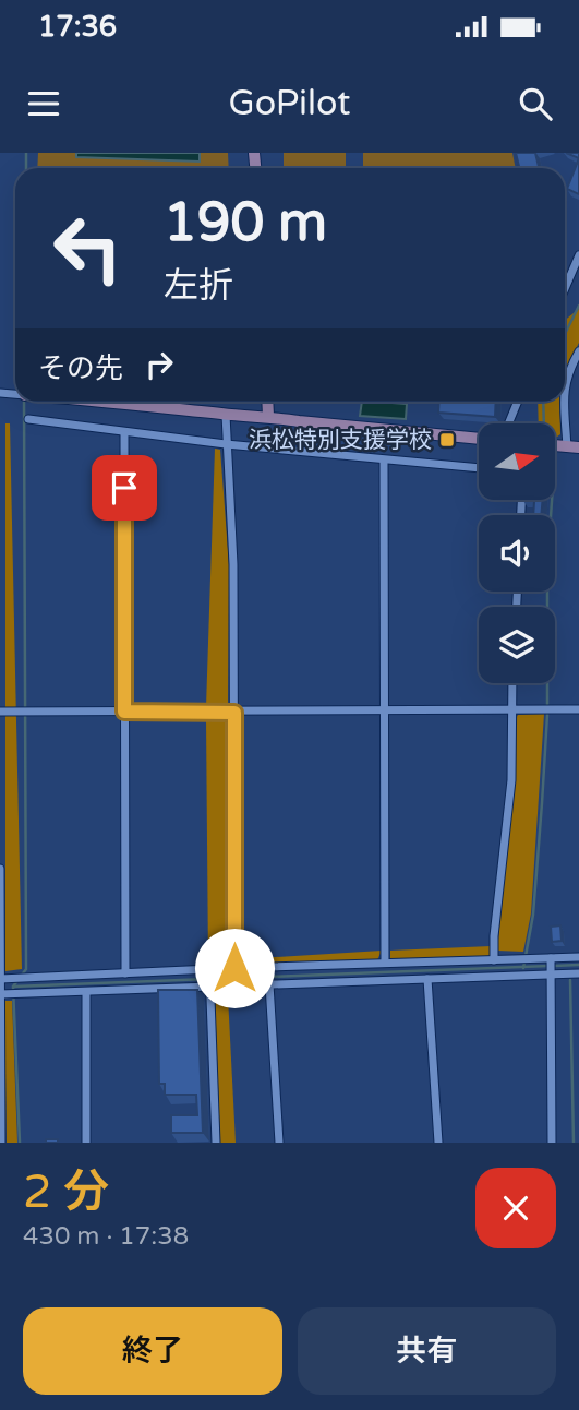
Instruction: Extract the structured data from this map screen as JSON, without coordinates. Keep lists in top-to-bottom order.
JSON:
{
  "places": {
    "transit": ["浜松特別支援学校"]
  },
  "north": "right",
  "page": {
    "status": "17:36",
    "header": "GoPilot",
    "turn": ["190 m", "左折"],
    "then": "その先",
    "heading": ["2 分", "430 m · 17:38"],
    "buttons": ["終了", "共有"]
  }
}
